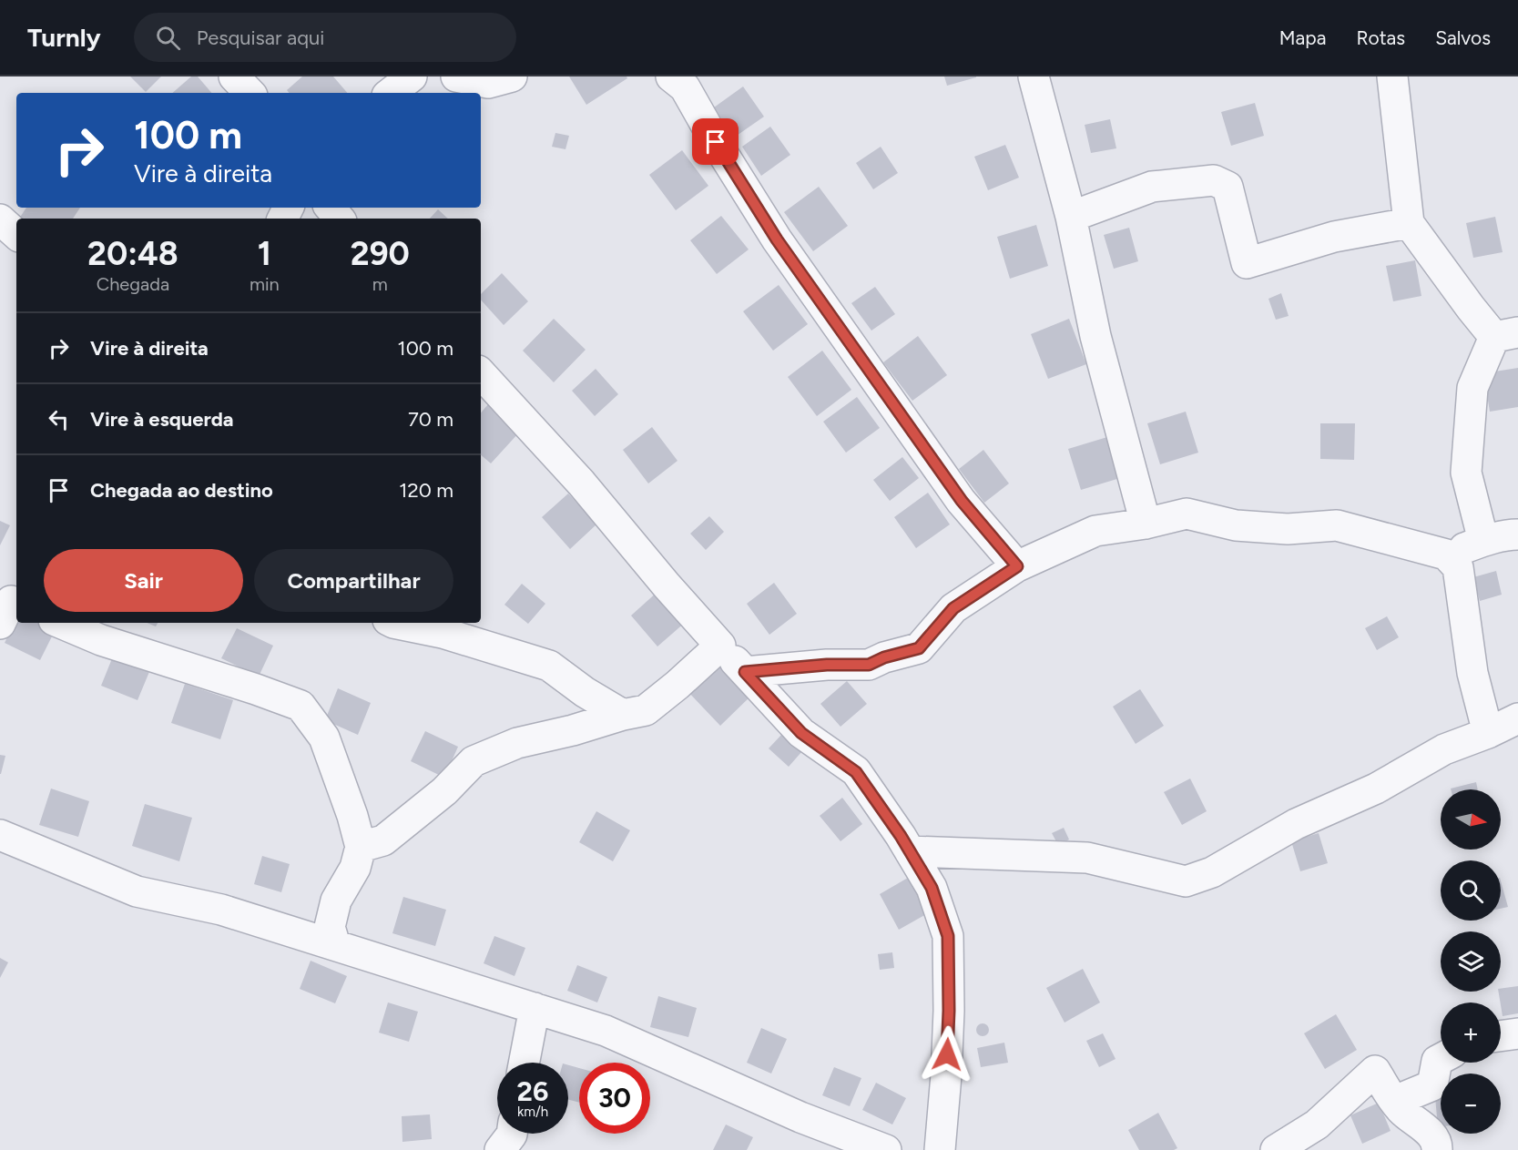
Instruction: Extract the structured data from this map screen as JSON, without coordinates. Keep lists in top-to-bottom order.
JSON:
{
  "north": "right",
  "page": {
    "header": "Turnly",
    "search": "Pesquisar aqui",
    "nav": ["Mapa", "Rotas", "Salvos"],
    "turn": ["100 m", "Vire à direita"],
    "eta": [
      "20:48",
      "Chegada",
      "1",
      "min",
      "290",
      "m"
    ],
    "list": [
      {
        "name": "Vire à direita",
        "value": "100 m"
      },
      {
        "name": "Vire à esquerda",
        "value": "70 m"
      },
      {
        "name": "Chegada ao destino",
        "value": "120 m"
      }
    ],
    "buttons": ["Sair", "Compartilhar"],
    "map_buttons": ["+", "−"],
    "speed": "26 km/h",
    "limit": "30"
  }
}
